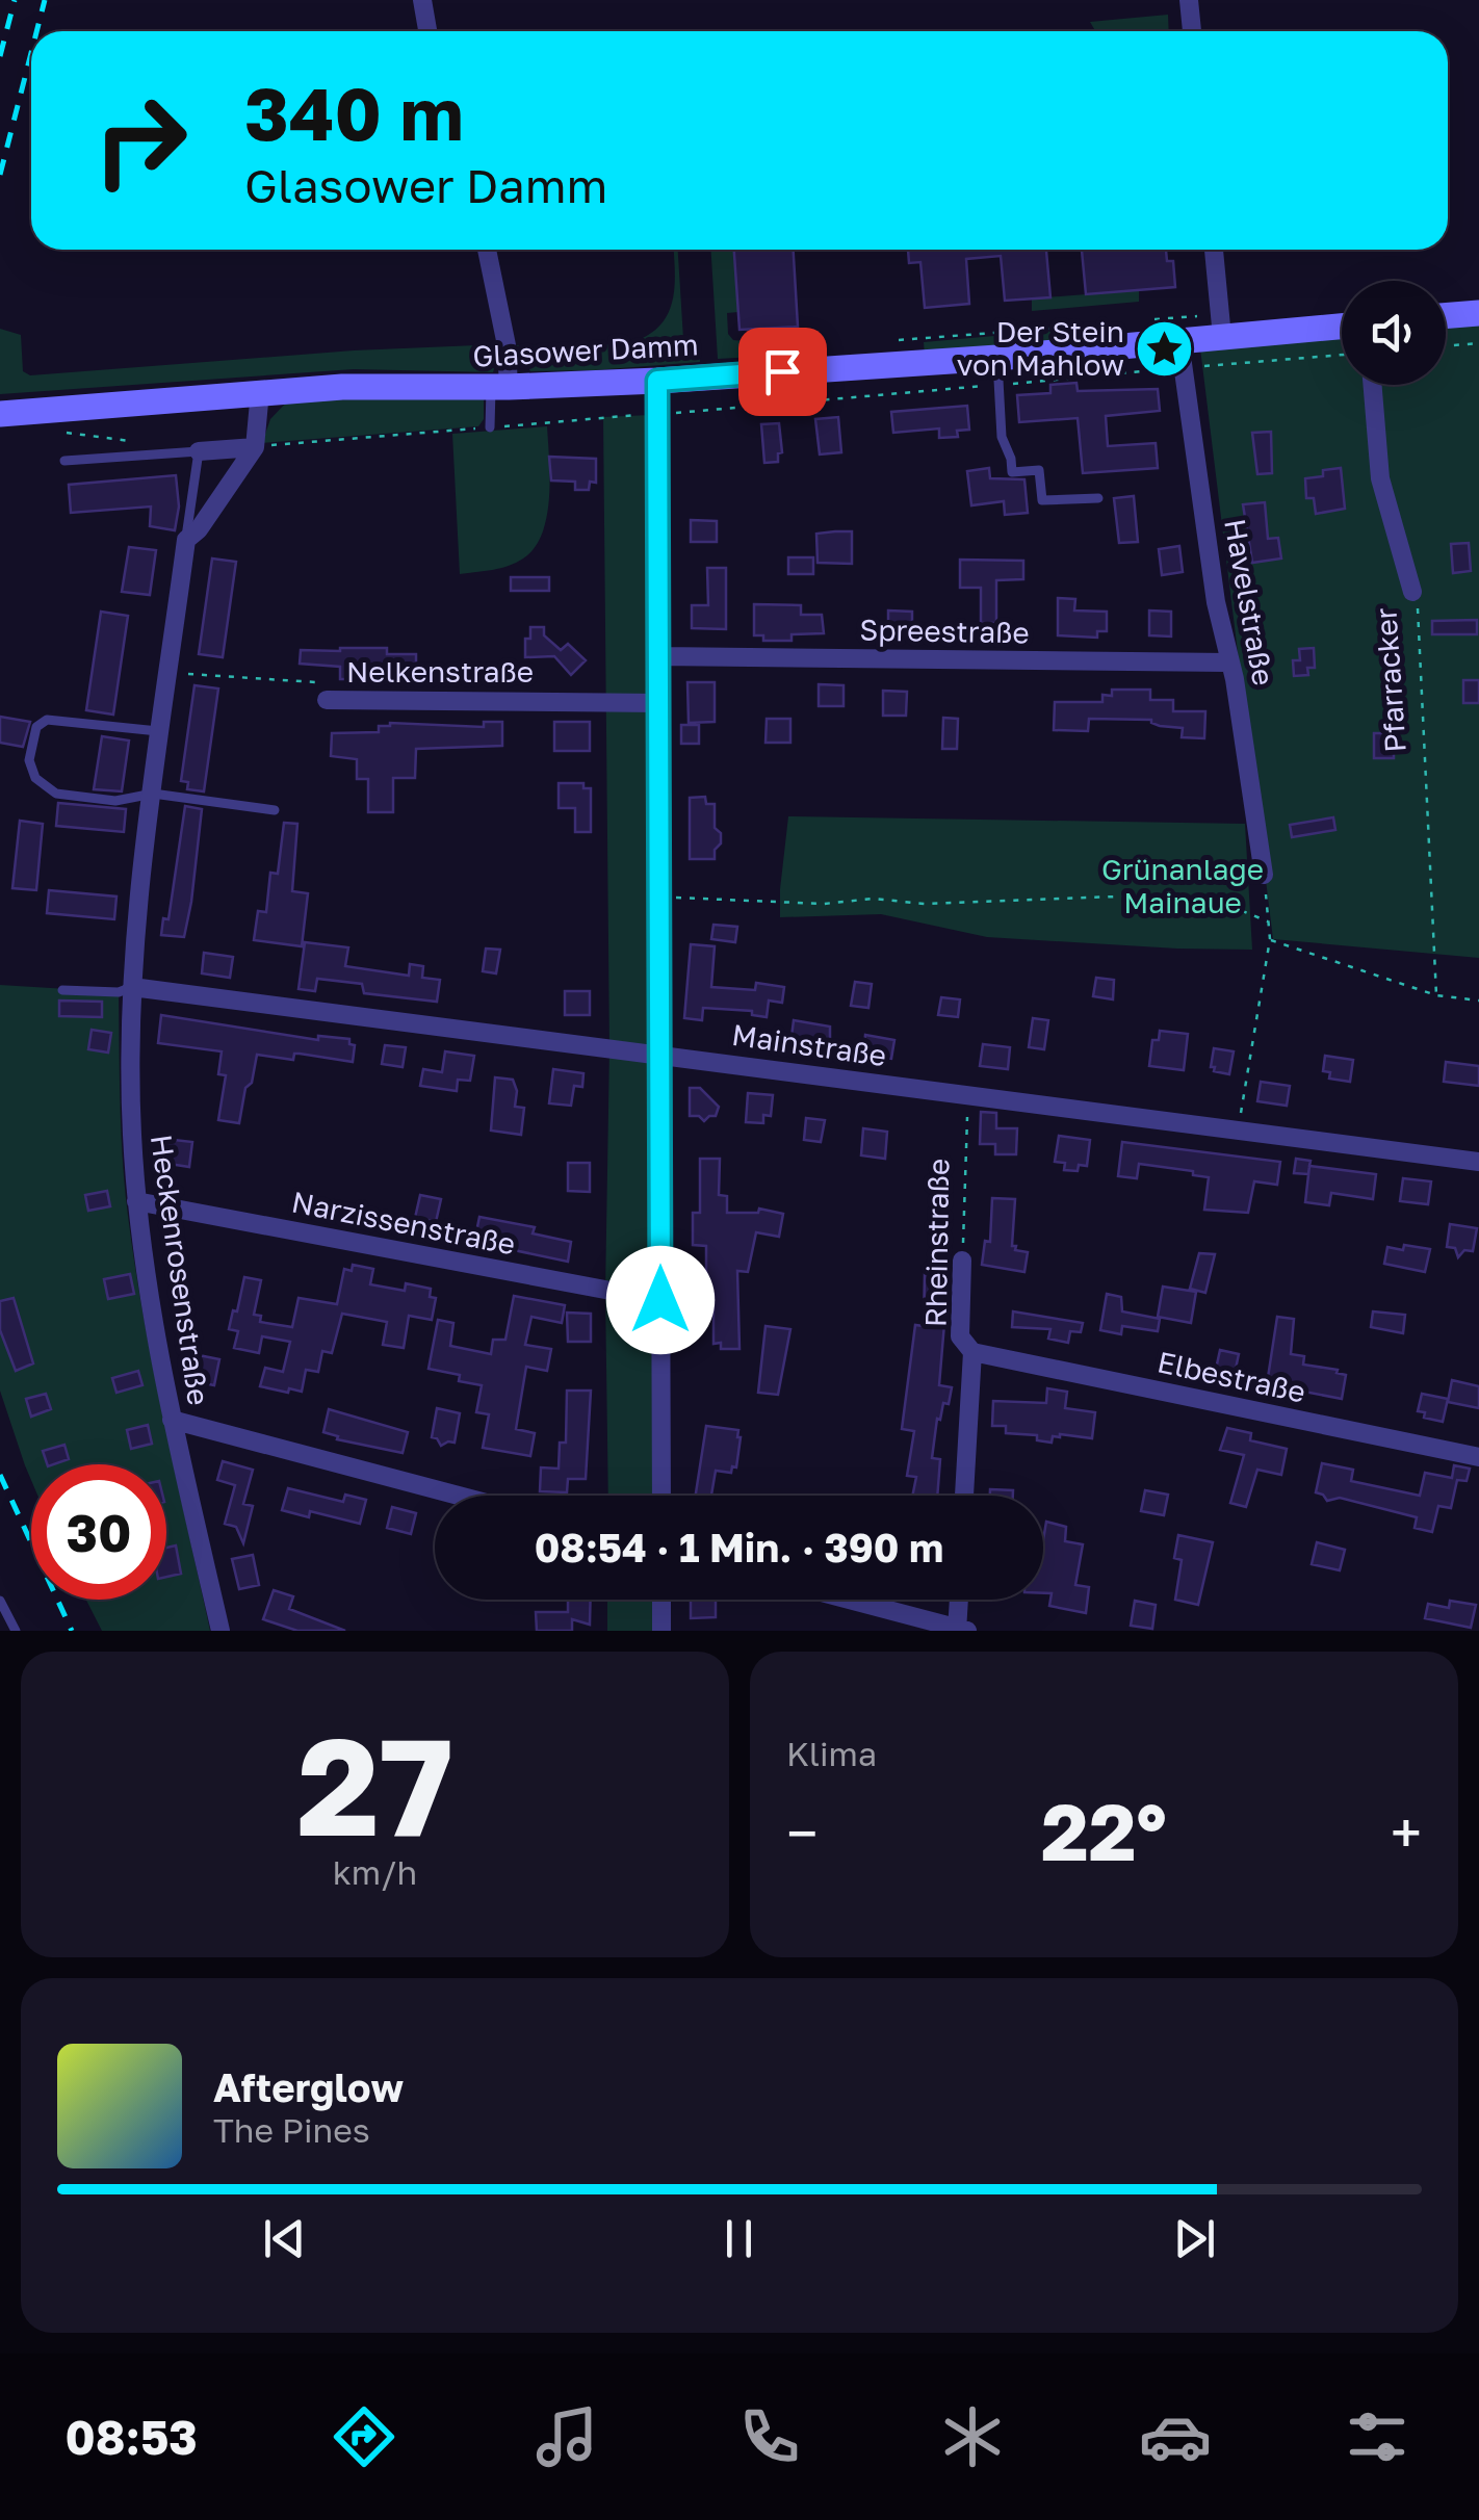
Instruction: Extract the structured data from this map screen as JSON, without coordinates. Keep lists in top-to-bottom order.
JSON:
{
  "streets": {
    "street": [
      "Glasower Damm",
      "Havelstraße",
      "Spreestraße",
      "Nelkenstraße",
      "Pfarracker",
      "Mainstraße",
      "Narzissenstraße",
      "Rheinstraße",
      "Heckenrosenstraße",
      "Elbestraße"
    ]
  },
  "crossings": [
    ["Glasower Damm", "Havelstraße"],
    ["Havelstraße", "Spreestraße"],
    ["Nelkenstraße", "Heckenrosenstraße"],
    ["Mainstraße", "Rheinstraße"],
    ["Mainstraße", "Heckenrosenstraße"],
    ["Narzissenstraße", "Heckenrosenstraße"],
    ["Rheinstraße", "Elbestraße"]
  ],
  "parks": ["Grünanlage Mainaue"],
  "places": {
    "place": ["Der Stein von Mahlow"]
  },
  "page": {
    "turn": ["340 m", "Glasower Damm"],
    "limit": "30",
    "trip": "08:54 · 1 Min. · 390 m",
    "tile": [
      ["27", "km/h"],
      "Klima"
    ],
    "heat": ["−", "22°", "+"],
    "song": ["Afterglow", "The Pines"],
    "tabs": "08:53"
  }
}
